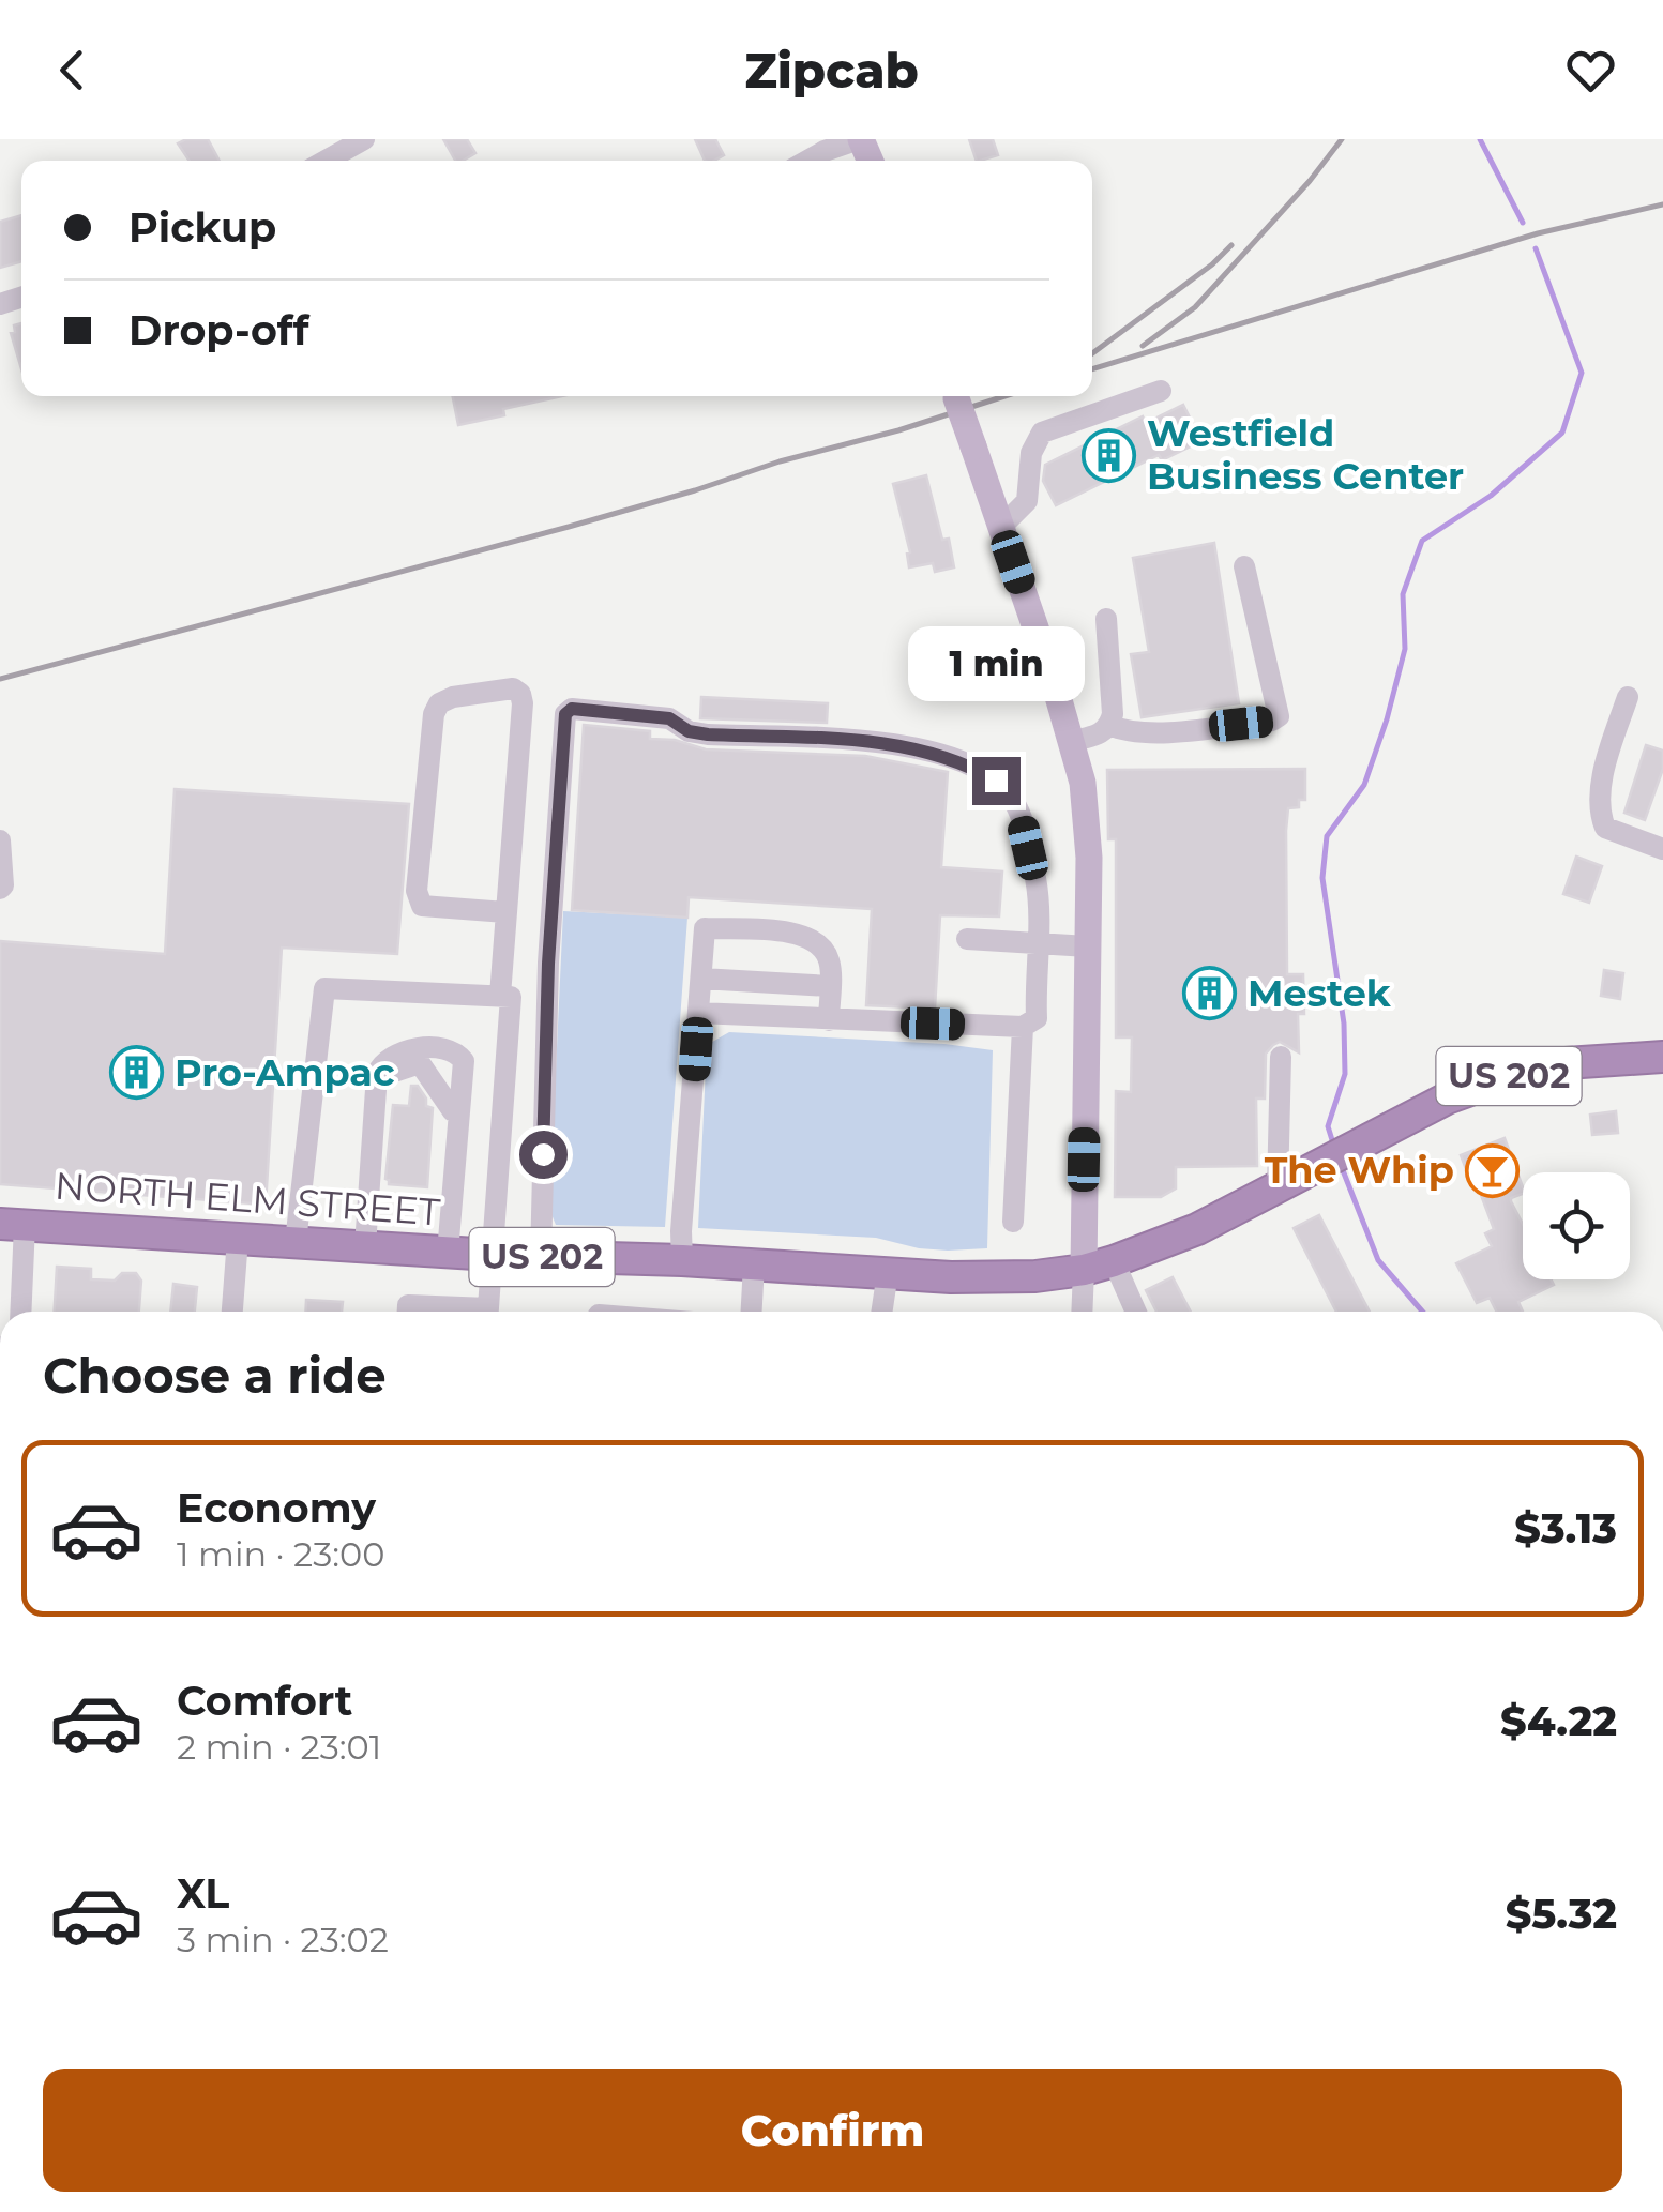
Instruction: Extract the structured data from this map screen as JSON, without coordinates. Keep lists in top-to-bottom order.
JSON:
{
  "streets": {
    "highway": ["US 202", "NORTH ELM STREET"]
  },
  "places": {
    "building": ["Westfield Business Center", "Mestek", "Pro-Ampac"],
    "bar": ["The Whip"]
  },
  "page": {
    "header": "Zipcab",
    "banner": ["Pickup", "Drop-off"],
    "bubble": "1 min",
    "heading": "Choose a ride",
    "list": [
      {
        "name": "Economy",
        "note": "1 min · 23:00",
        "value": "$3.13"
      },
      {
        "name": "Comfort",
        "note": "2 min · 23:01",
        "value": "$4.22"
      },
      {
        "name": "XL",
        "note": "3 min · 23:02",
        "value": "$5.32"
      }
    ],
    "buttons": "Confirm"
  }
}
